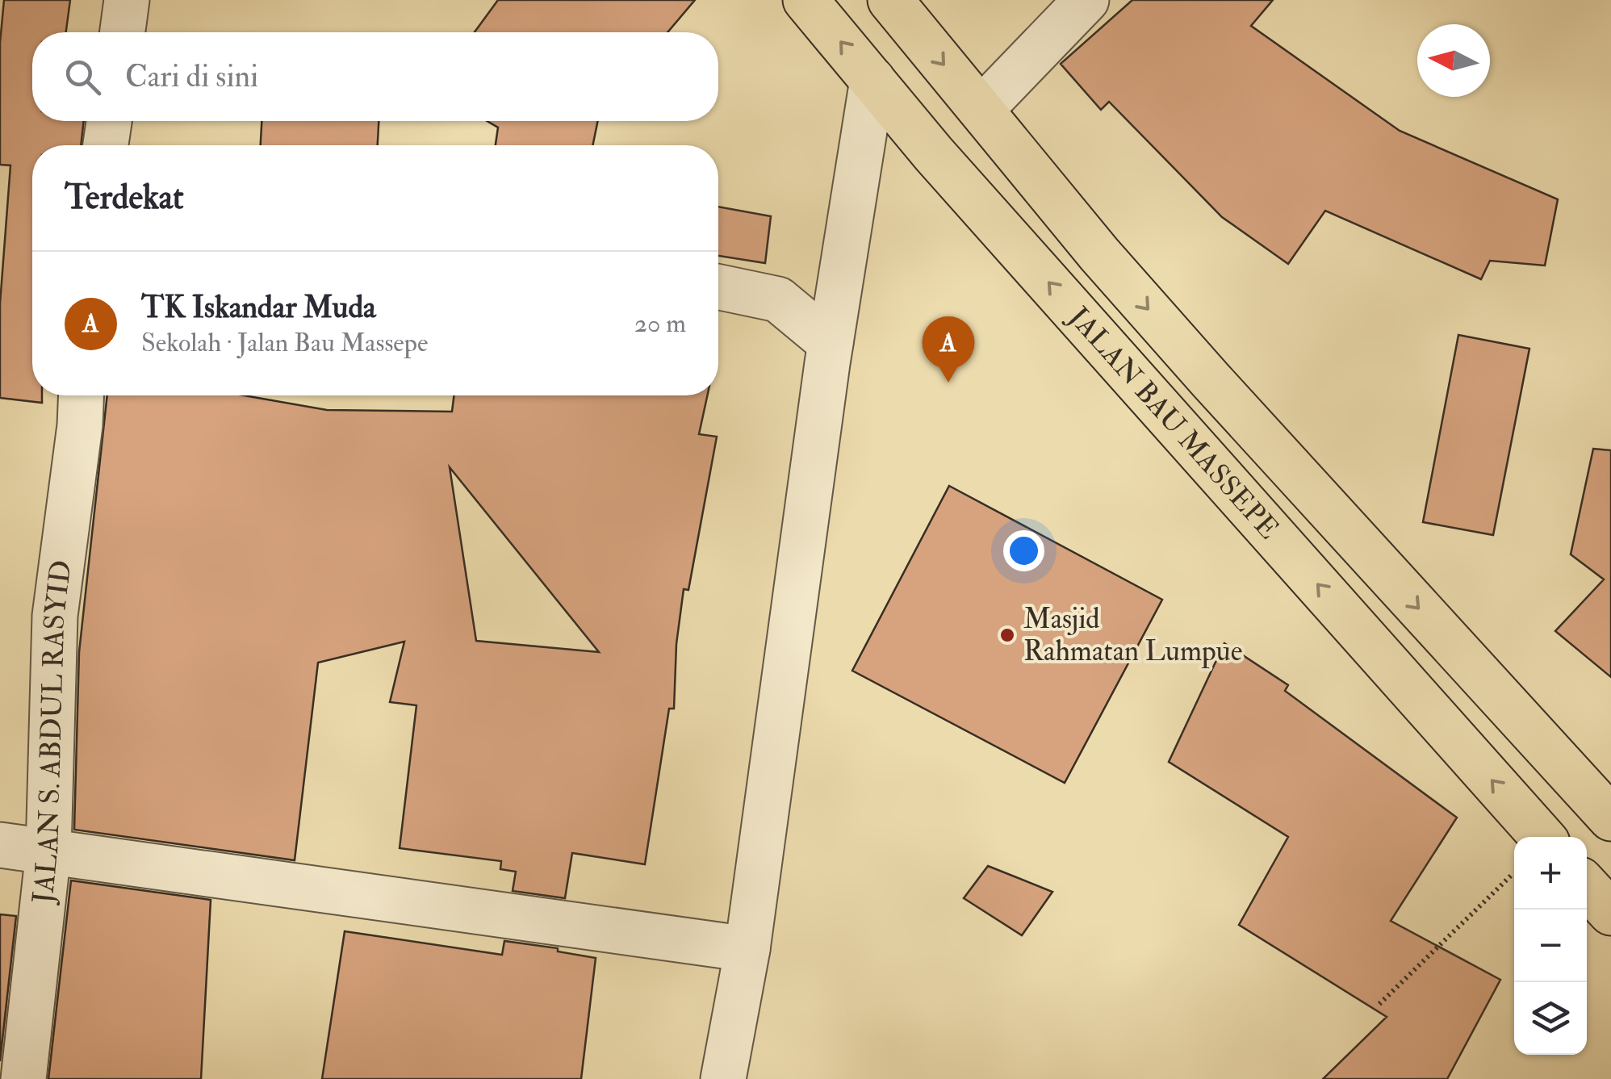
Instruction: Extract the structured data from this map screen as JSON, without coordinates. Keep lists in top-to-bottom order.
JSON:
{
  "streets": {
    "highway": ["JALAN BAU MASSEPE"],
    "street": ["JALAN S. ABDUL RASYID"]
  },
  "places": ["Masjid Rahmatan Lumpue"],
  "north": "left",
  "page": {
    "search": "Cari di sini",
    "heading": "Terdekat",
    "list": [
      {
        "mark": "A",
        "name": "TK Iskandar Muda",
        "note": "Sekolah · Jalan Bau Massepe",
        "value": "20 m"
      }
    ],
    "pins": "A",
    "map_buttons": ["+", "−"]
  }
}
